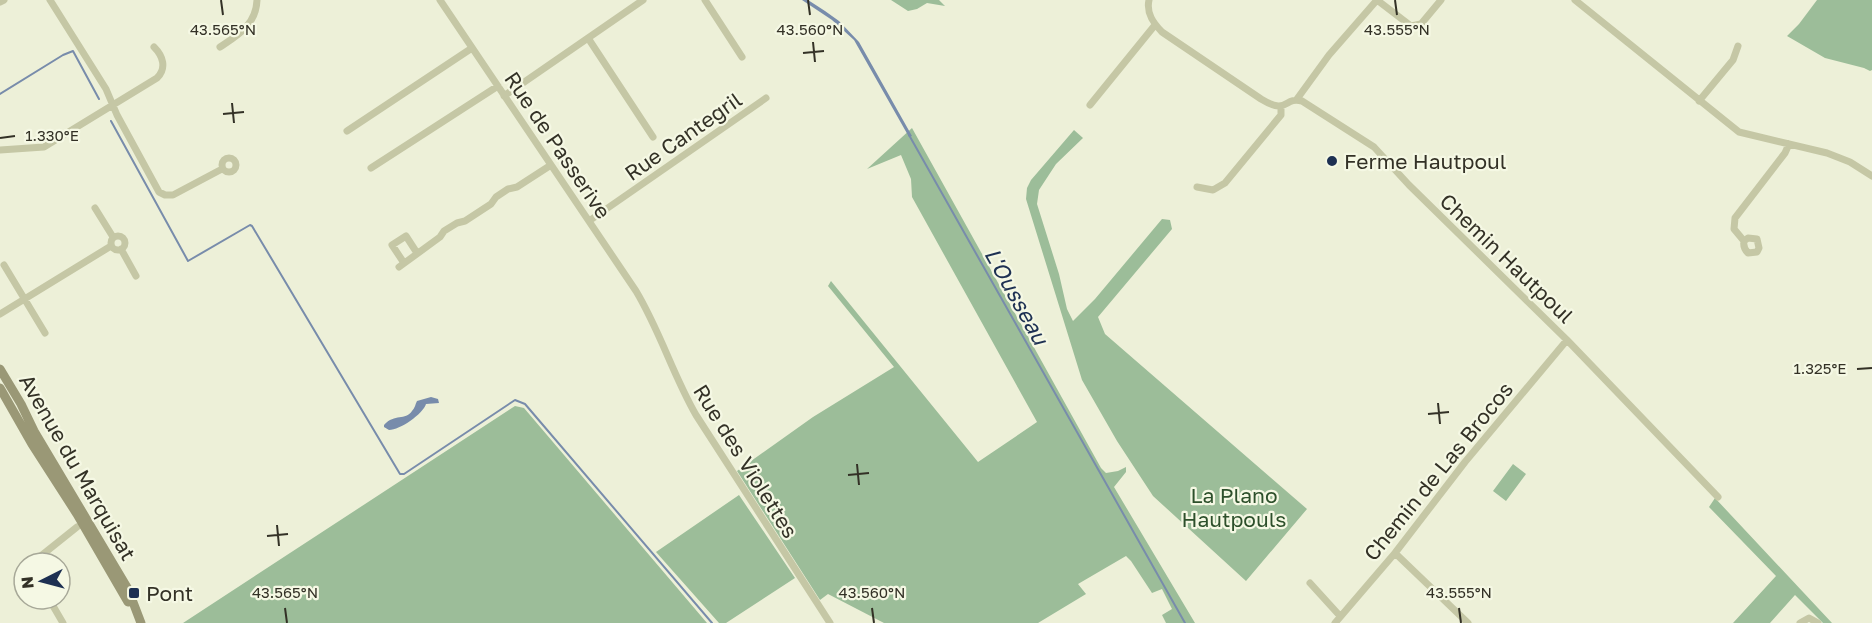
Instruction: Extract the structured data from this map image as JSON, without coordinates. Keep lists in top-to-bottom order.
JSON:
{
  "streets": {
    "main road": ["Avenue du Marquisat"],
    "street": [
      "Rue Cantegril",
      "Rue de Passerive",
      "Chemin Hautpoul",
      "Rue des Violettes",
      "Chemin de Las Brocos"
    ]
  },
  "crossings": [
    ["Rue Cantegril", "Rue de Passerive"],
    ["Rue de Passerive", "Rue des Violettes"],
    ["Chemin Hautpoul", "Chemin de Las Brocos"]
  ],
  "water": ["L'Ousseau"],
  "parks": ["La Plano Hautpouls"],
  "places": {
    "other": ["Ferme Hautpoul"],
    "transit": ["Pont"]
  },
  "north": "left",
  "coordinates": [
    "43.565°N",
    "43.560°N",
    "43.555°N",
    "1.330°E",
    "1.325°E"
  ]
}
